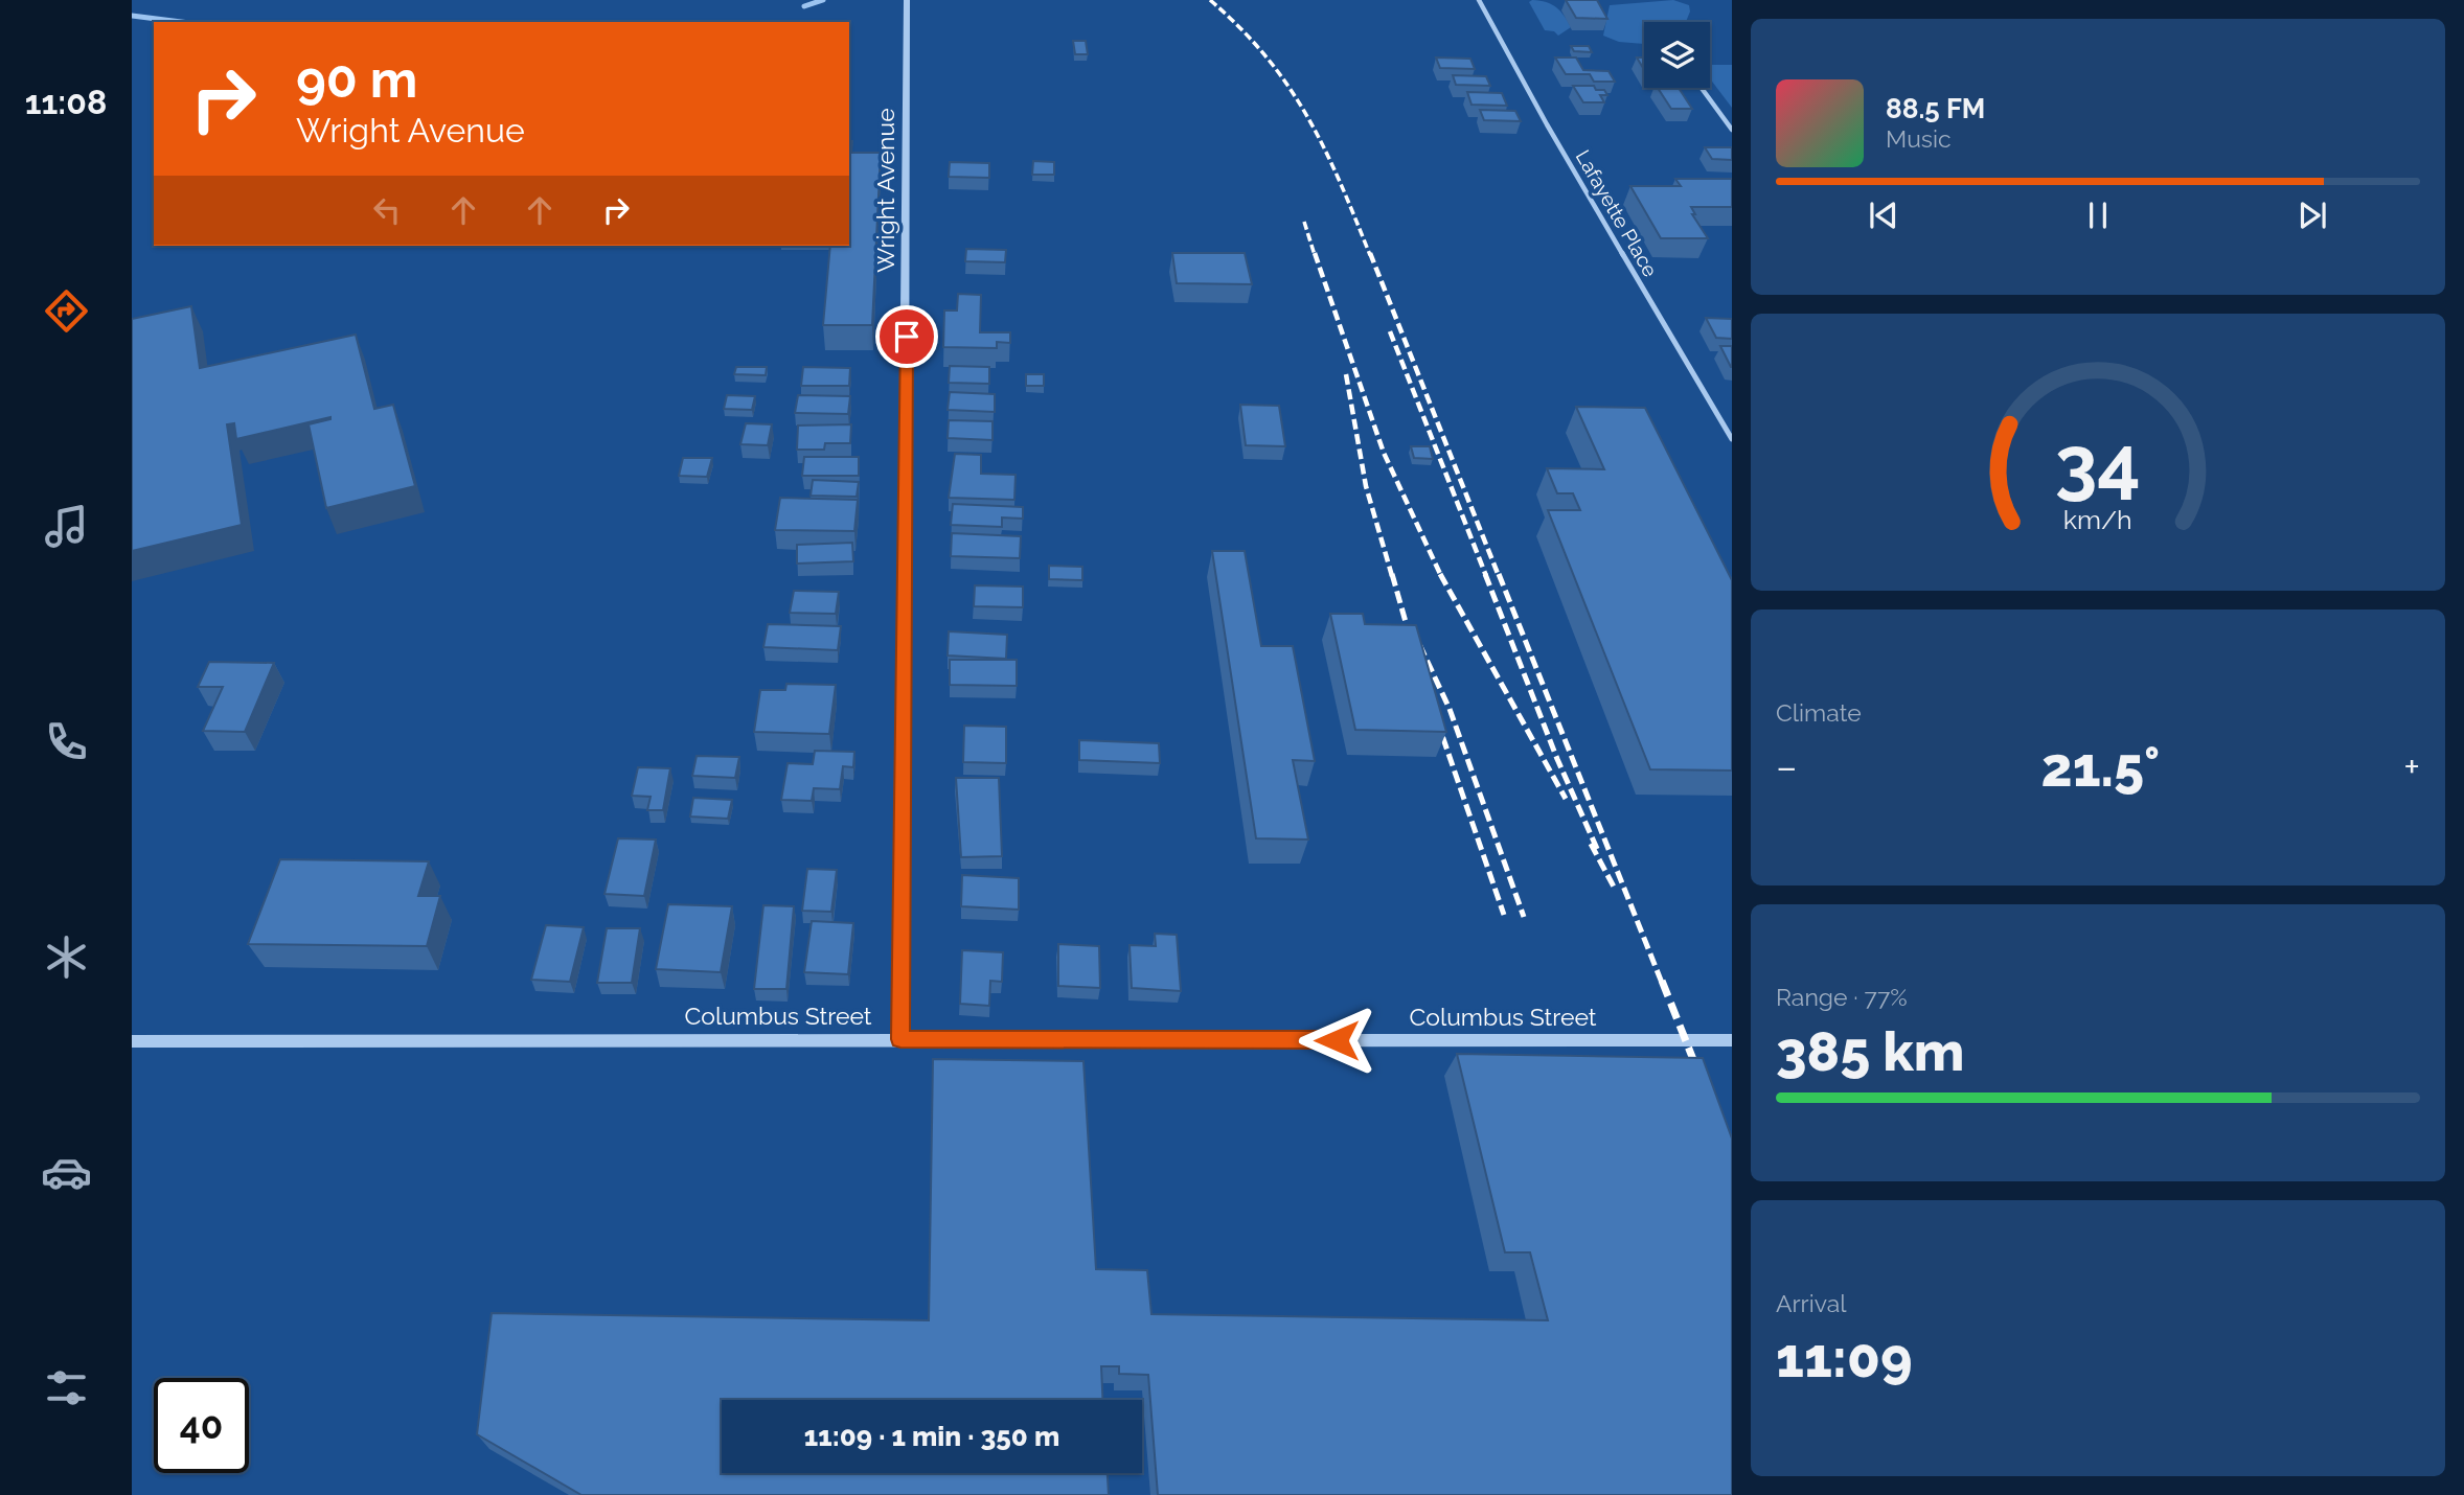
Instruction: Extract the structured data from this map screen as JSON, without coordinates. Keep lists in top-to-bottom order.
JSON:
{
  "streets": {
    "street": ["Wright Avenue", "Lafayette Place", "Columbus Street"]
  },
  "crossings": [
    ["Wright Avenue", "Columbus Street"]
  ],
  "page": {
    "tabs": "11:08",
    "turn": ["90 m", "Wright Avenue"],
    "song": ["88.5 FM", "Music"],
    "tile": [
      "Climate",
      ["Range · 77%", "385 km"],
      ["Arrival", "11:09"]
    ],
    "heat": ["−", "21.5°", "+"],
    "limit": "40",
    "trip": "11:09 · 1 min · 350 m",
    "gauge": ["34", "km/h"]
  }
}
